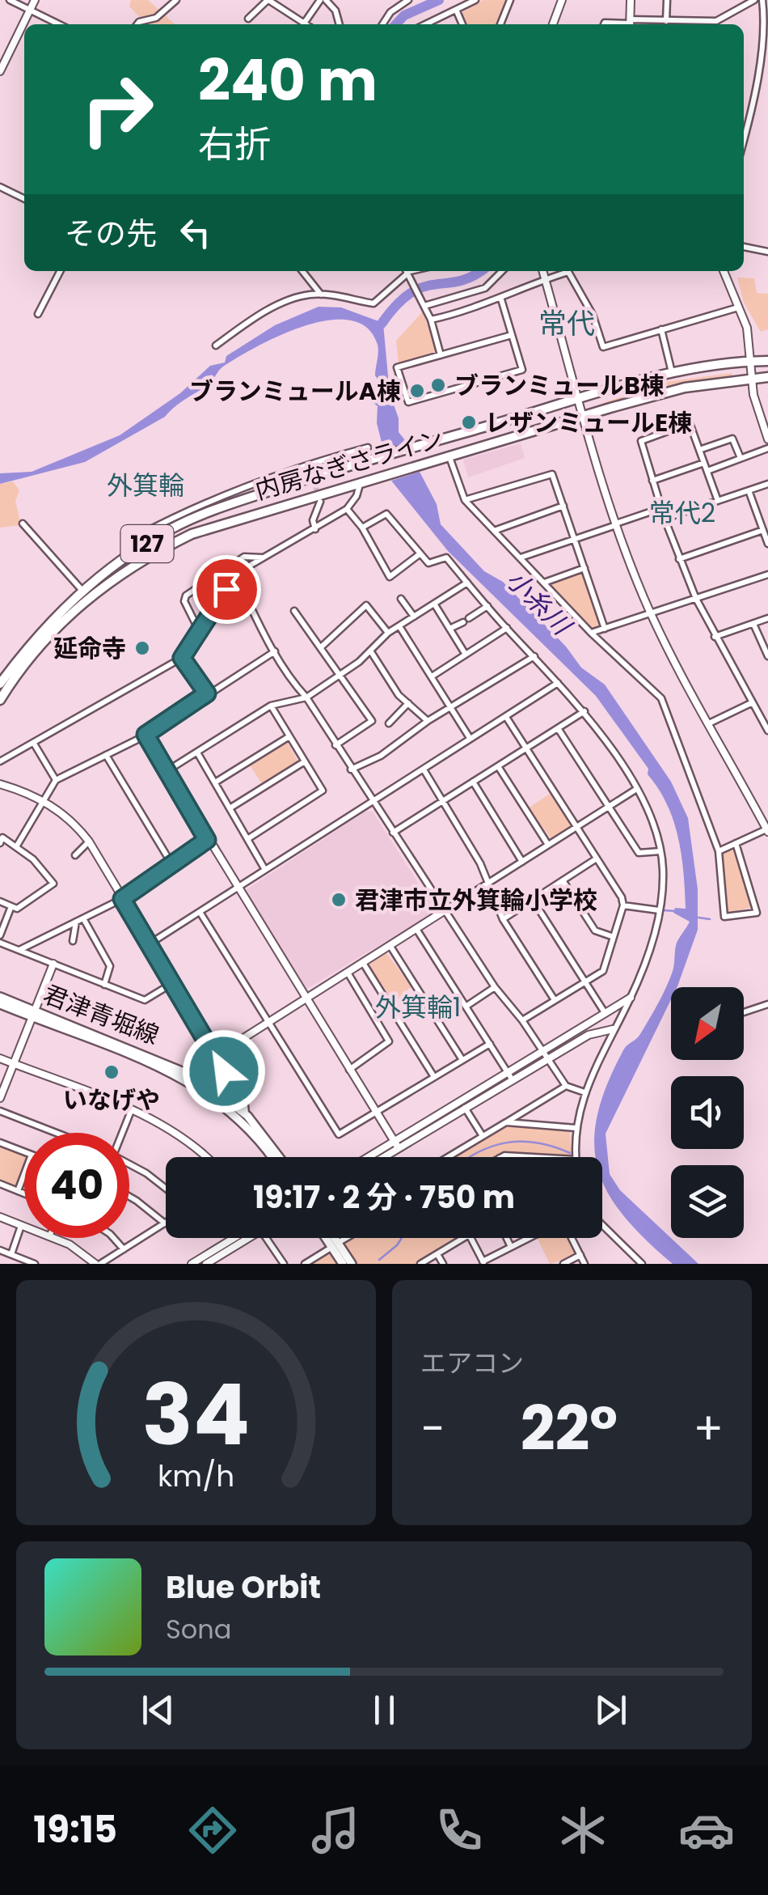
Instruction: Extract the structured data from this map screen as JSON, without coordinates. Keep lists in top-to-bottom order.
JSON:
{
  "streets": {
    "highway": ["内房なぎさライン", "127"],
    "main road": ["君津青堀線"]
  },
  "districts": [
    "常代",
    "外箕輪",
    "常代2",
    "外箕輪1"
  ],
  "water": ["小糸川"],
  "places": [
    "ブランミュールB棟",
    "ブランミュールA棟",
    "レザンミュールE棟",
    "延命寺",
    "君津市立外箕輪小学校",
    "いなげや"
  ],
  "north": "bottom left",
  "page": {
    "turn": ["240 m", "右折"],
    "then": "その先",
    "limit": "40",
    "trip": "19:17 · 2 分 · 750 m",
    "tile": "エアコン",
    "heat": ["−", "22°", "+"],
    "song": ["Blue Orbit", "Sona"],
    "tabs": "19:15",
    "gauge": ["34", "km/h"]
  }
}
